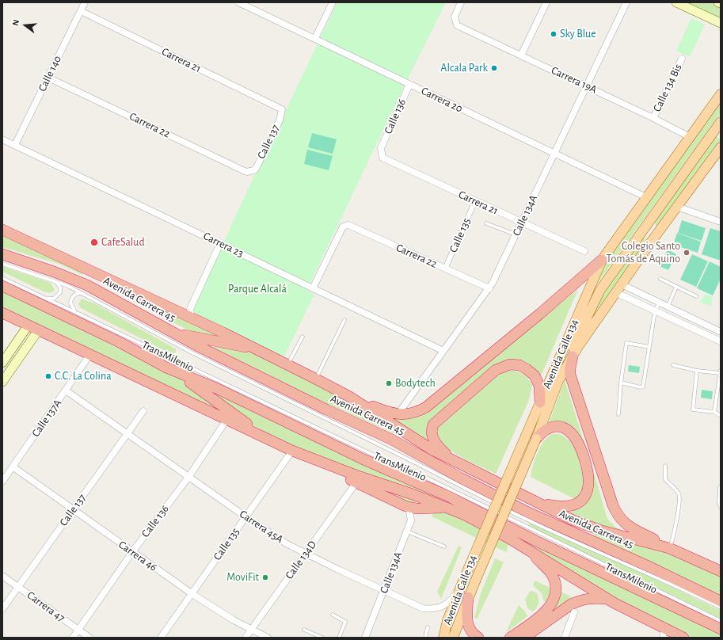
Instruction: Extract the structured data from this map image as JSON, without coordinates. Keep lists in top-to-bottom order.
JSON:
{
  "streets": {
    "highway": ["Avenida Carrera 45"],
    "main road": ["Avenida Calle 134"],
    "street": [
      "Carrera 21",
      "Calle 140",
      "Carrera 19A",
      "Calle 134 Bis",
      "Carrera 20",
      "Calle 136",
      "Carrera 22",
      "Calle 137",
      "Calle 134A",
      "Calle 135",
      "Carrera 23",
      "Calle 137A",
      "Carrera 45A",
      "Carrera 46",
      "Calle 134D",
      "Carrera 47"
    ],
    "lane": ["TransMilenio"]
  },
  "crossings": [
    ["Carrera 21", "Calle 140"],
    ["Carrera 21", "Calle 136"],
    ["Carrera 21", "Calle 137"],
    ["Carrera 21", "Calle 134A"],
    ["Carrera 21", "Calle 135"],
    ["Calle 140", "Carrera 22"],
    ["Calle 140", "Carrera 23"],
    ["Carrera 19A", "Calle 134 Bis"],
    ["Carrera 19A", "Calle 134A"],
    ["Carrera 19A", "Avenida Calle 134"],
    ["Carrera 20", "Calle 136"],
    ["Carrera 20", "Calle 134A"],
    ["Carrera 20", "Avenida Calle 134"],
    ["Calle 136", "Carrera 45A"],
    ["Calle 136", "Carrera 46"],
    ["Calle 136", "Carrera 47"],
    ["Carrera 22", "Calle 137"],
    ["Carrera 22", "Calle 134A"],
    ["Carrera 22", "Calle 135"],
    ["Carrera 22", "Carrera 23"],
    ["Calle 137", "Carrera 45A"],
    ["Calle 137", "Carrera 46"],
    ["Calle 137", "Carrera 47"],
    ["Calle 134A", "Carrera 23"],
    ["Calle 134A", "Carrera 45A"],
    ["Calle 135", "Carrera 45A"],
    ["Calle 135", "Carrera 46"],
    ["Avenida Calle 134", "Carrera 45A"],
    ["Calle 137A", "Carrera 45A"],
    ["Calle 137A", "Carrera 46"],
    ["Carrera 45A", "Calle 134D"],
    ["Carrera 46", "Calle 134D"]
  ],
  "parks": ["Parque Alcalá"],
  "places": [
    "Sky Blue",
    "Alcala Park",
    "CafeSalud",
    "Colegio Santo Tomás de Aquino",
    "C.C. La Colina",
    "Bodytech",
    "MoviFit"
  ],
  "north": "left"
}
